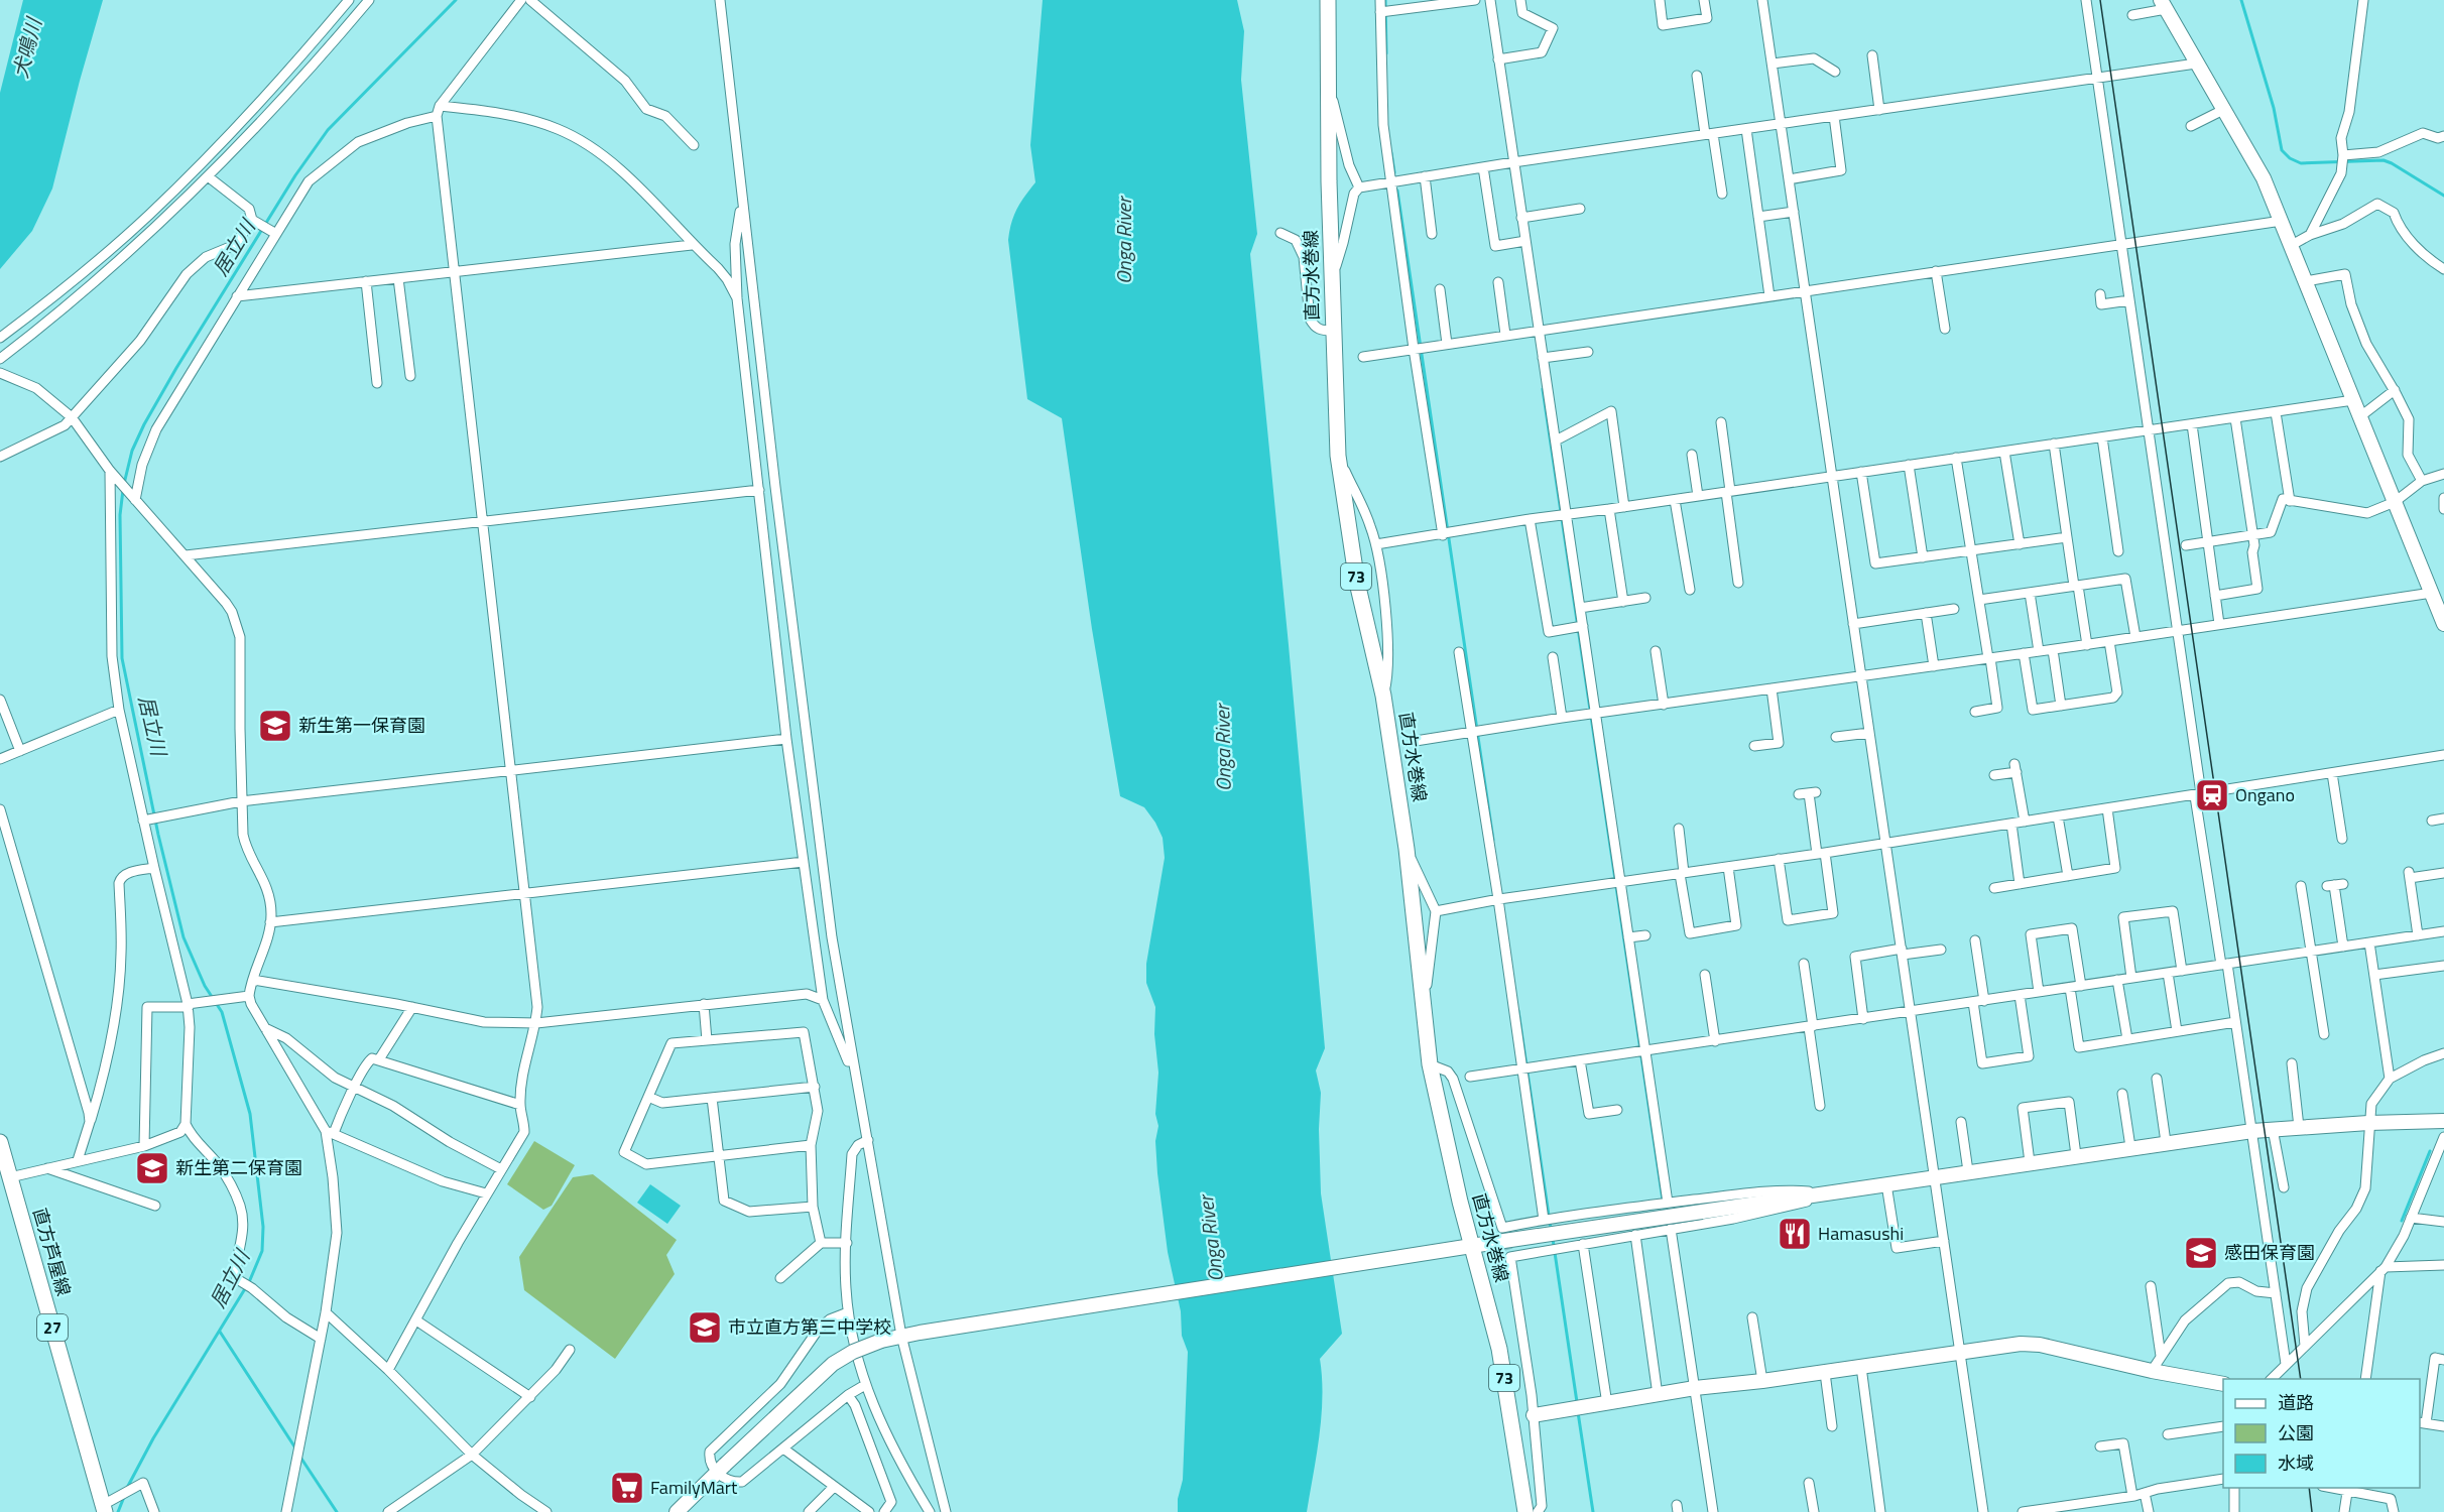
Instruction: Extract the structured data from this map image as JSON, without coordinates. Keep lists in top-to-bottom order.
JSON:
{
  "streets": {
    "main road": [
      "直方水巻線",
      "73",
      "直方芦屋線",
      "27"
    ]
  },
  "water": ["犬鳴川", "Onga River", "居立川"],
  "places": {
    "school or university": [
      "新生第一保育園",
      "新生第二保育園",
      "感田保育園",
      "市立直方第三中学校"
    ],
    "station": ["Ongano"],
    "restaurant": ["Hamasushi"],
    "supermarket": ["FamilyMart"]
  },
  "legend": ["道路", "公園", "水域"]
}
